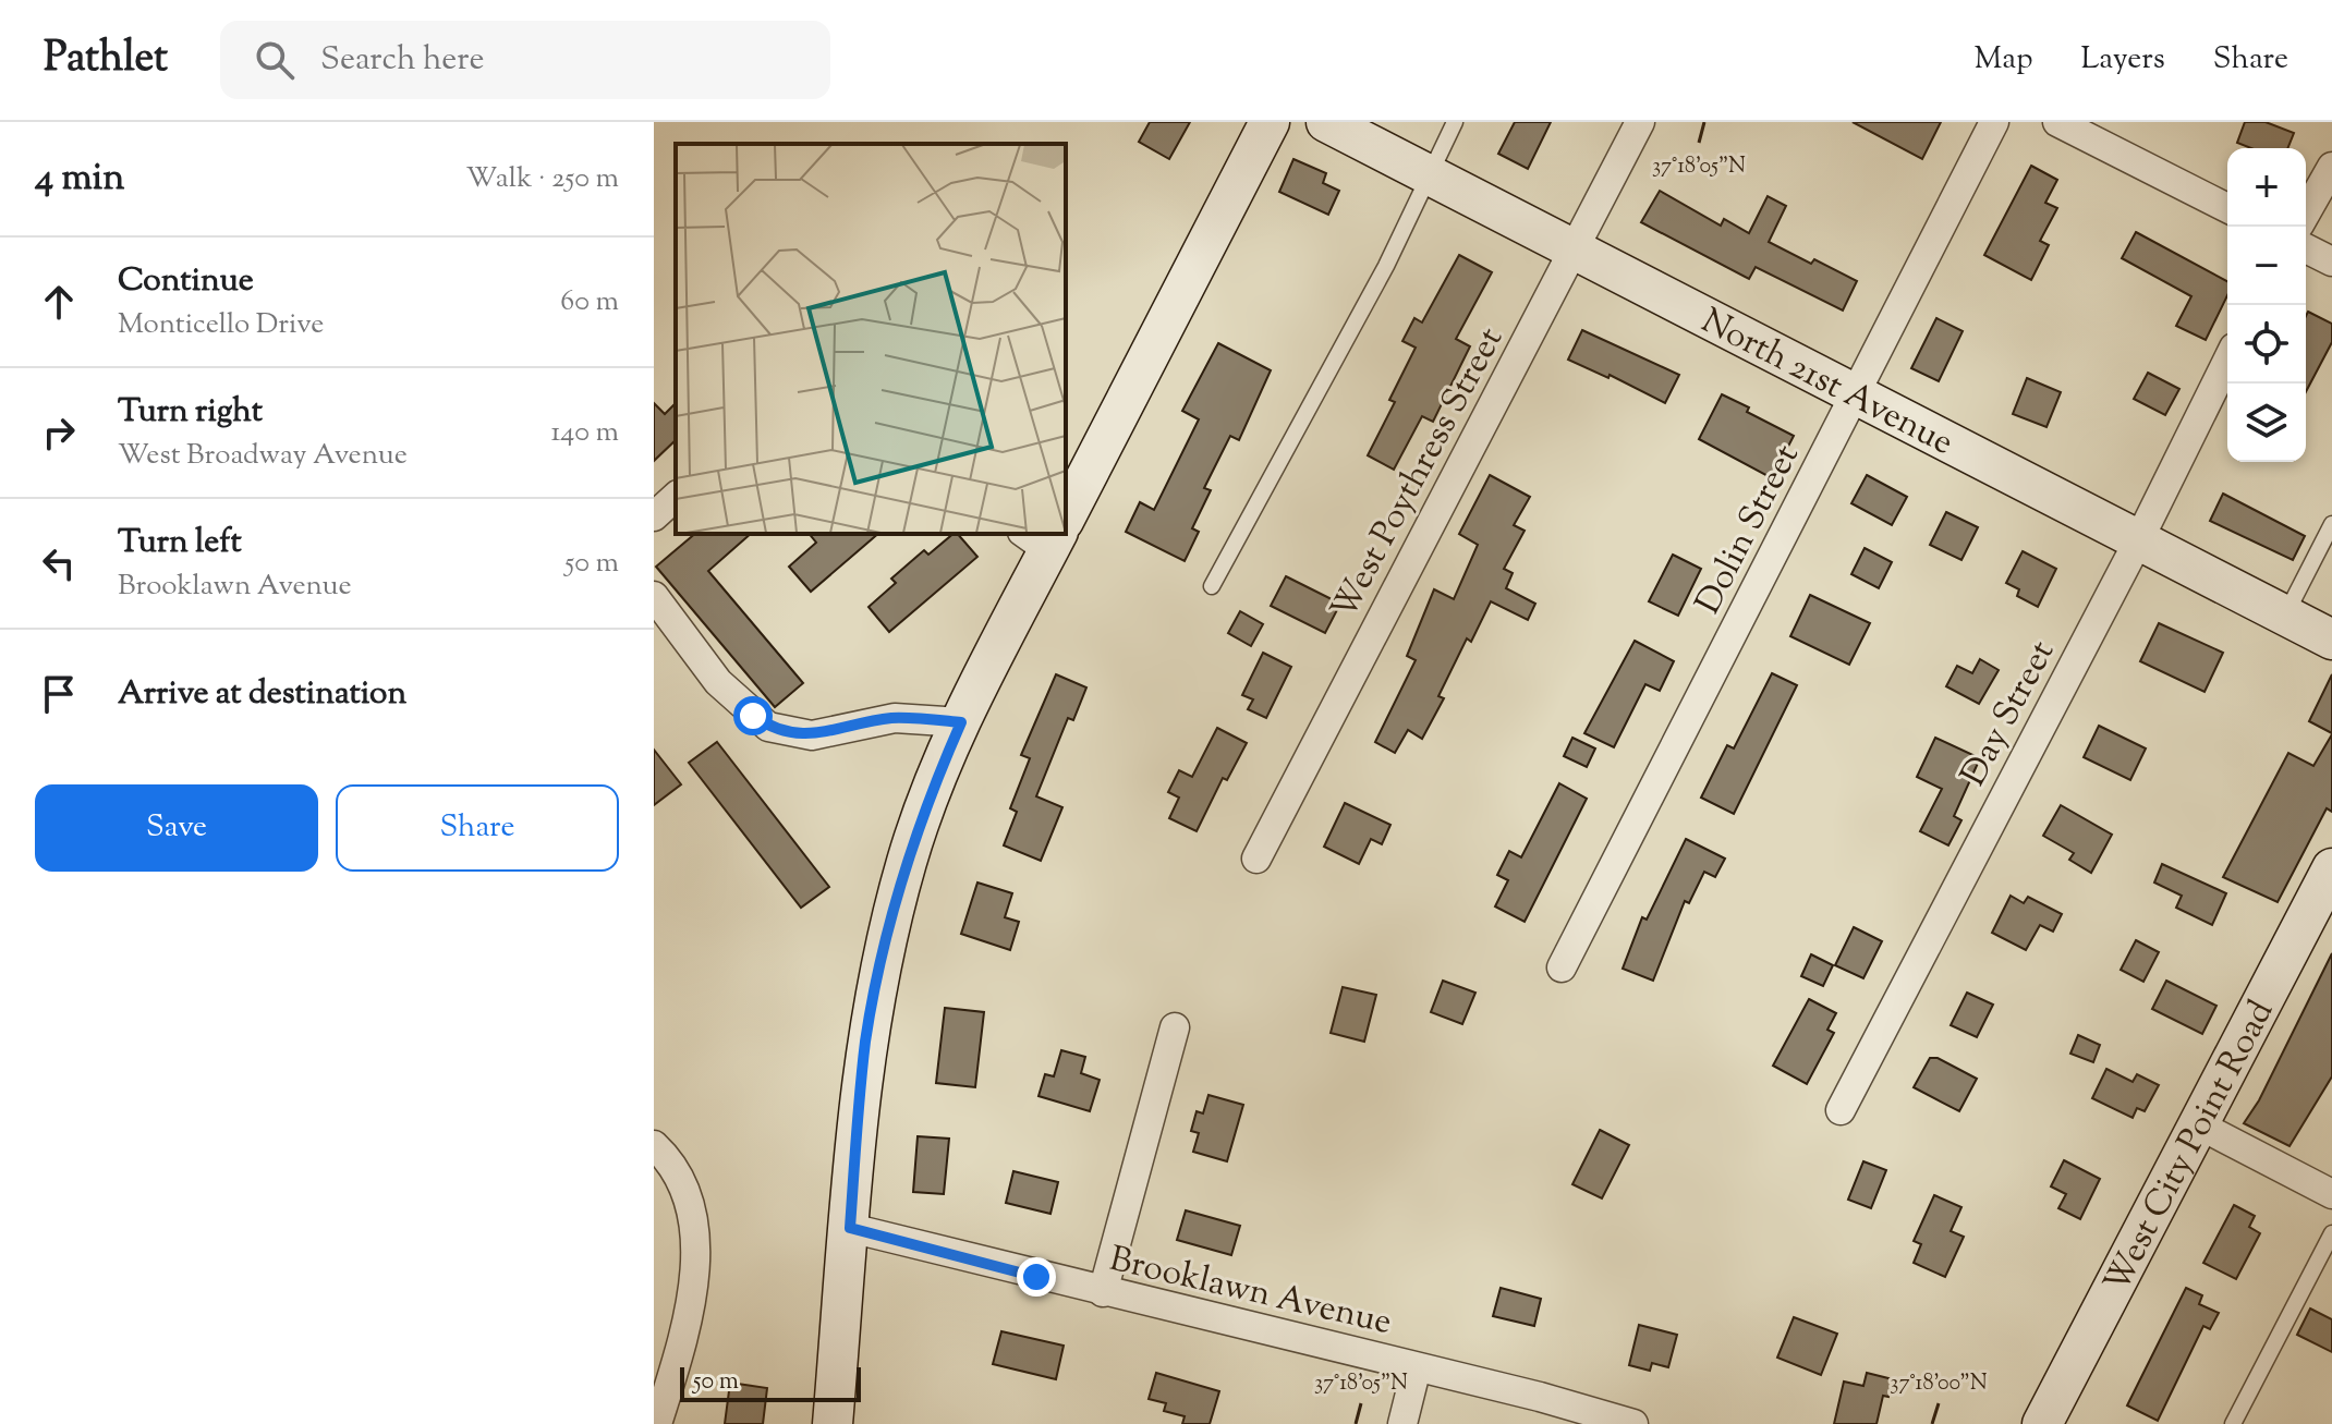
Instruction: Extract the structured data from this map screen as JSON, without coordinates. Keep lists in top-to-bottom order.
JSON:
{
  "streets": {
    "street": [
      "North 21st Avenue",
      "West Poythress Street",
      "Dolin Street",
      "Day Street",
      "West City Point Road",
      "Brooklawn Avenue"
    ]
  },
  "crossings": [
    ["North 21st Avenue", "West Poythress Street"],
    ["North 21st Avenue", "Dolin Street"],
    ["North 21st Avenue", "Day Street"]
  ],
  "scale_bar": "50 m",
  "page": {
    "header": "Pathlet",
    "search": "Search here",
    "nav": ["Map", "Layers", "Share"],
    "heading": ["4 min", "Walk · 250 m"],
    "map_buttons": ["+", "−"],
    "list": [
      ["Continue", "Monticello Drive", "60 m"],
      ["Turn right", "West Broadway Avenue", "140 m"],
      ["Turn left", "Brooklawn Avenue", "50 m"],
      "Arrive at destination"
    ],
    "buttons": ["Save", "Share"],
    "scale": "50 m"
  },
  "coordinates": ["37°18'05\"N", "37°18'00\"N"]
}
